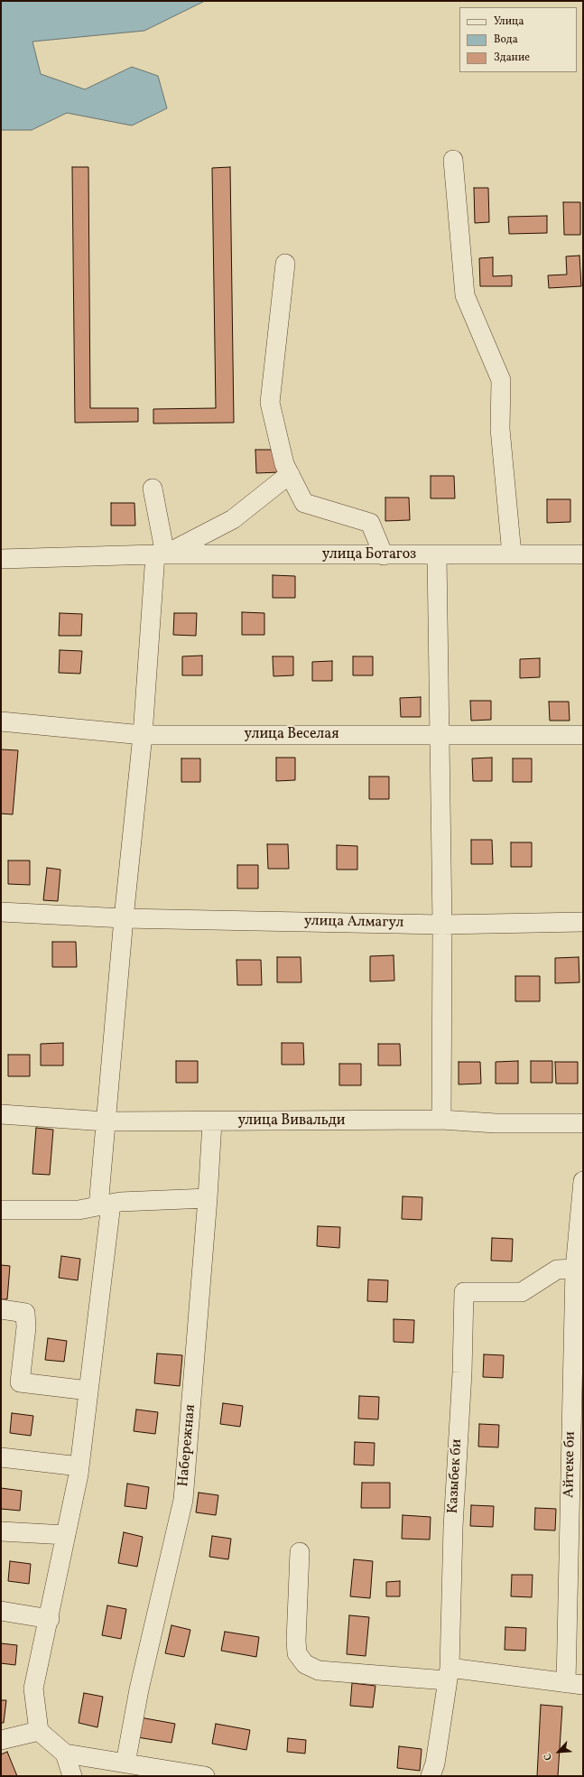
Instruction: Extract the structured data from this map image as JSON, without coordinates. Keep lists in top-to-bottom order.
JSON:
{
  "streets": {
    "street": [
      "улица Ботагоз",
      "улица Веселая",
      "улица Алмагул",
      "улица Вивальди",
      "Набережная",
      "Айтеке би",
      "Казыбек би"
    ]
  },
  "crossings": [
    ["улица Вивальди", "Набережная"],
    ["Айтеке би", "Казыбек би"]
  ],
  "legend": ["Улица", "Вода", "Здание"],
  "north": "bottom left"
}
